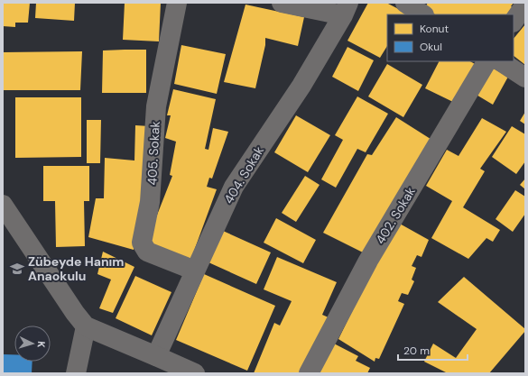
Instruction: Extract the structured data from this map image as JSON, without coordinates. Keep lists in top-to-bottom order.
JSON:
{
  "streets": {
    "street": ["405. Sokak", "404. Sokak", "402. Sokak"]
  },
  "crossings": [
    ["405. Sokak", "404. Sokak"]
  ],
  "places": {
    "school or university": ["Zübeyde Hanım Anaokulu"]
  },
  "legend": ["Konut", "Okul"],
  "scale_bar": "20 m",
  "north": "right"
}
